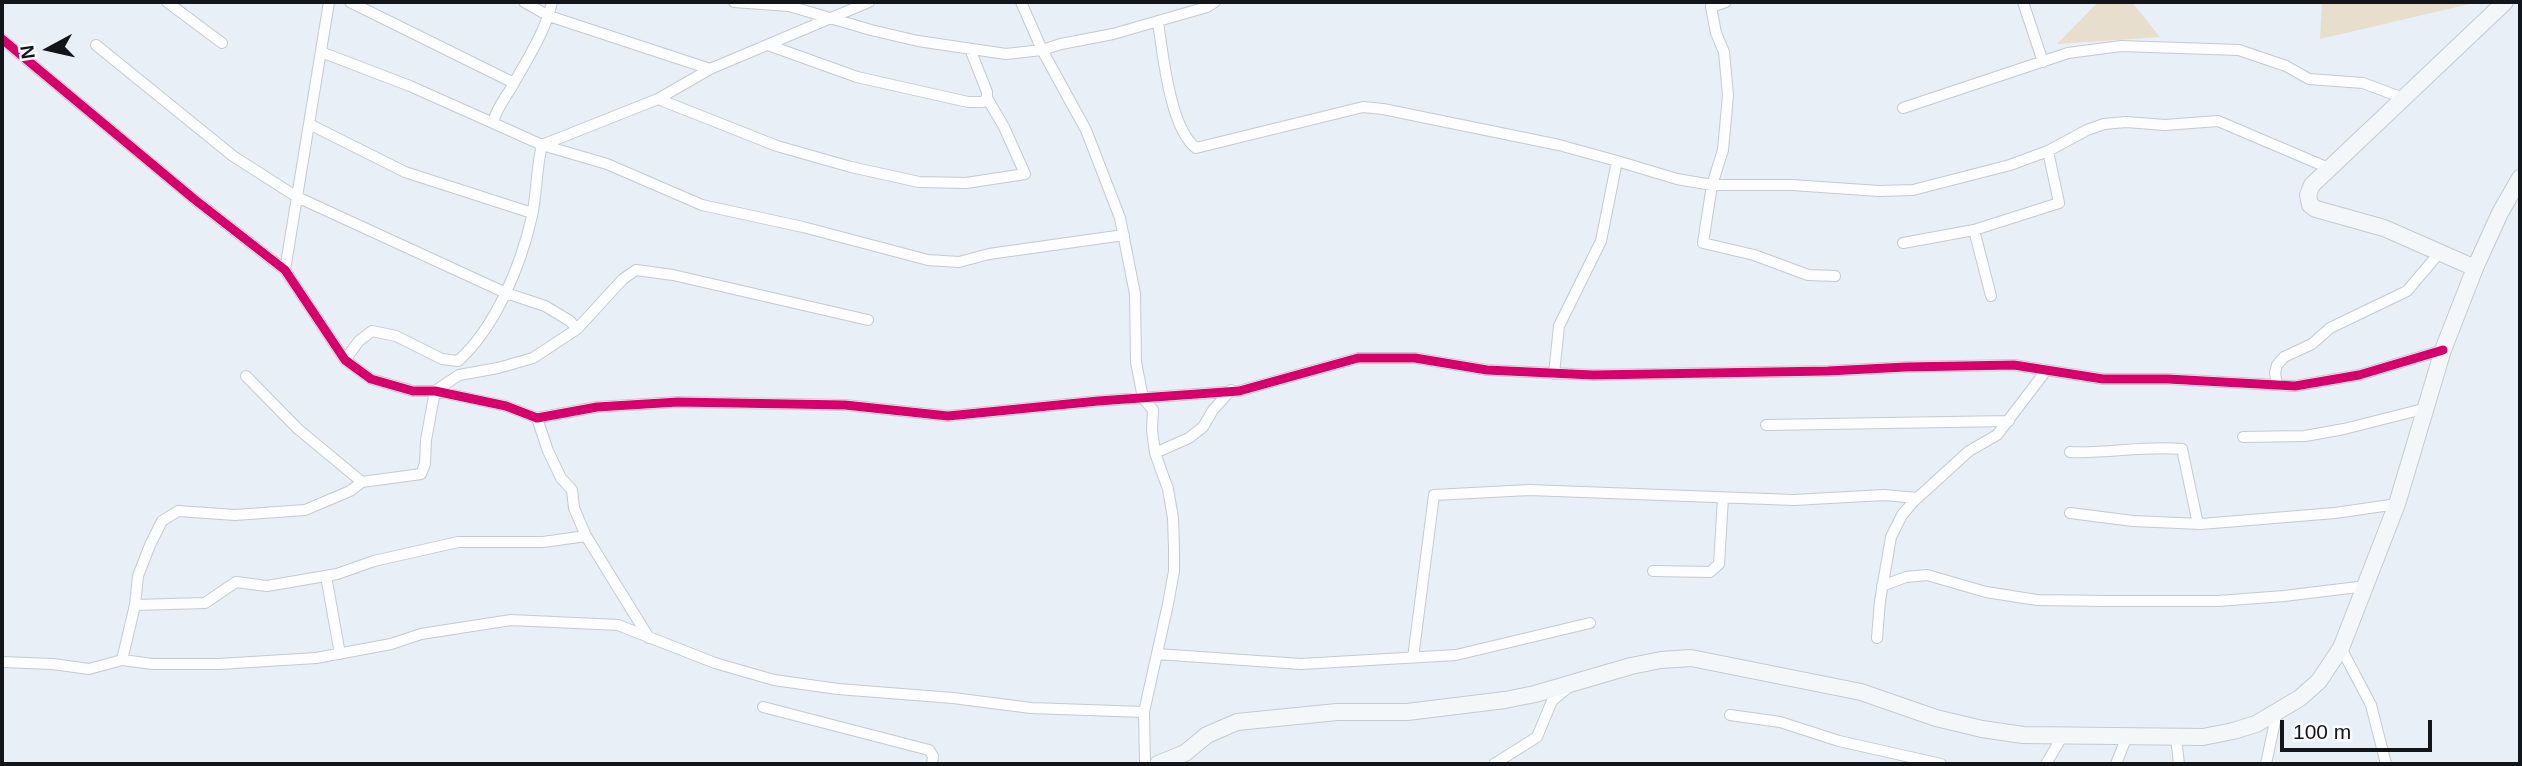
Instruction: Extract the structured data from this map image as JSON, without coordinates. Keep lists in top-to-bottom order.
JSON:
{
  "scale_bar": "100 m",
  "north": "left"
}
